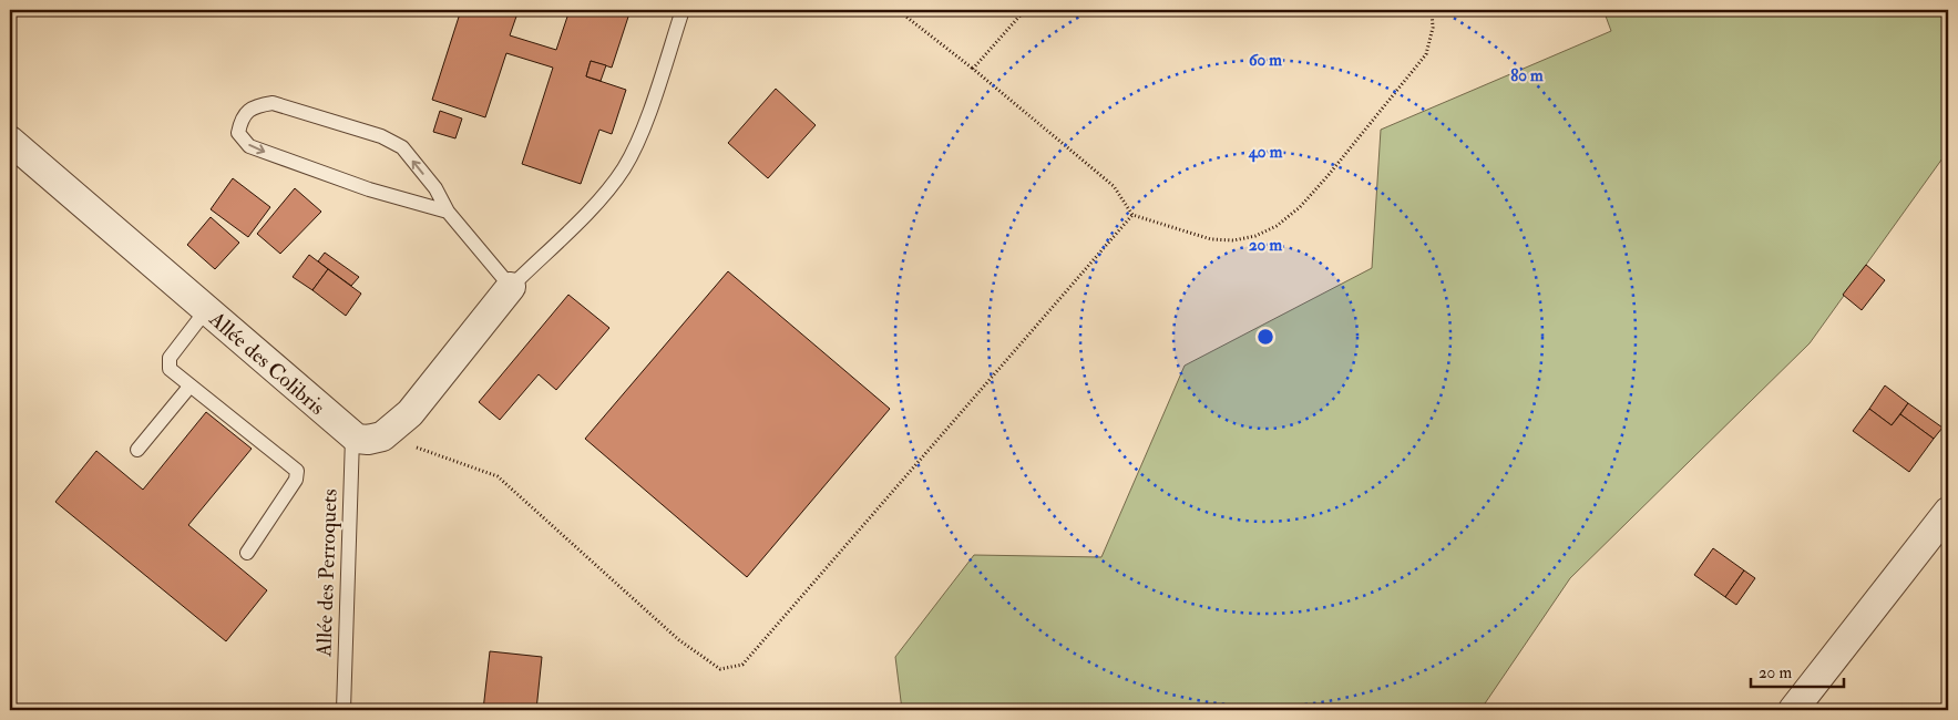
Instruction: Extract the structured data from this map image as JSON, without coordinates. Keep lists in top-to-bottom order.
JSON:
{
  "streets": {
    "street": ["Allée des Colibris"],
    "lane": ["Allée des Perroquets"]
  },
  "crossings": [
    ["Allée des Colibris", "Allée des Perroquets"]
  ],
  "scale_bar": "20 m",
  "rings": [
    "60 m",
    "80 m",
    "40 m",
    "20 m"
  ]
}
